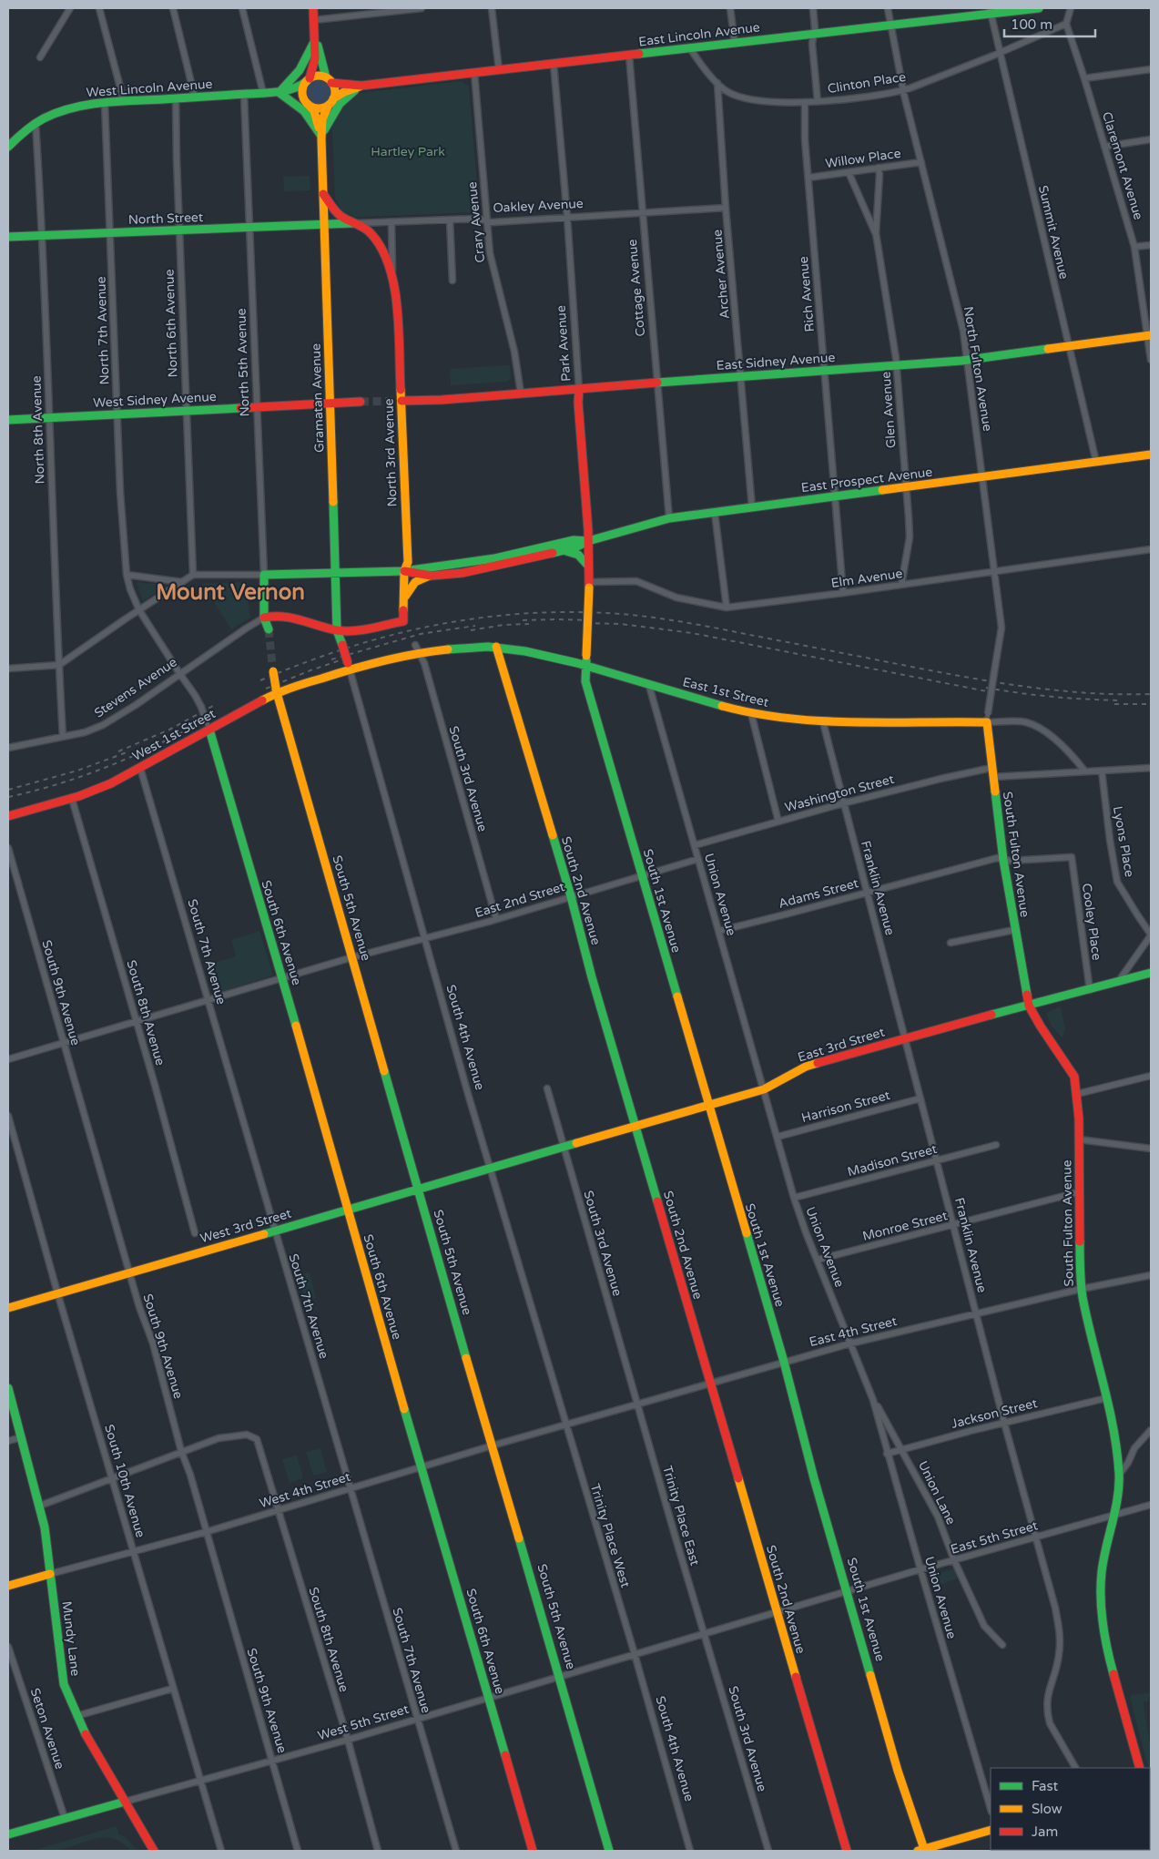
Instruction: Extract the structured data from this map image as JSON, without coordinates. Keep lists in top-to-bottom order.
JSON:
{
  "streets": {
    "street": [
      "East Lincoln Avenue",
      "Clinton Place",
      "West Lincoln Avenue",
      "Willow Place",
      "Claremont Avenue",
      "Oakley Avenue",
      "North Street",
      "Crary Avenue",
      "Summit Avenue",
      "Archer Avenue",
      "Cottage Avenue",
      "Rich Avenue",
      "North 6th Avenue",
      "North 7th Avenue",
      "Park Avenue",
      "East Sidney Avenue",
      "North 5th Avenue",
      "North Fulton Avenue",
      "Gramatan Avenue",
      "West Sidney Avenue",
      "Glen Avenue",
      "North 8th Avenue",
      "North 3rd Avenue",
      "East Prospect Avenue",
      "Elm Avenue",
      "Stevens Avenue",
      "East 1st Street",
      "West 1st Street",
      "South 3rd Avenue",
      "Washington Street",
      "Lyons Place",
      "South Fulton Avenue",
      "Franklin Avenue",
      "South 2nd Avenue",
      "Adams Street",
      "Union Avenue",
      "East 2nd Street",
      "South 1st Avenue",
      "South 5th Avenue",
      "Cooley Place",
      "South 6th Avenue",
      "South 7th Avenue",
      "South 9th Avenue",
      "South 8th Avenue",
      "South 4th Avenue",
      "East 3rd Street",
      "Harrison Street",
      "Madison Street",
      "West 3rd Street",
      "Monroe Street",
      "East 4th Street",
      "Jackson Street",
      "South 10th Avenue",
      "West 4th Street",
      "Union Lane",
      "Trinity Place East",
      "Trinity Place West",
      "East 5th Street",
      "Mundy Lane",
      "West 5th Street",
      "Seton Avenue"
    ]
  },
  "crossings": [
    ["East Lincoln Avenue", "West Lincoln Avenue"],
    ["East Lincoln Avenue", "Crary Avenue"],
    ["East Lincoln Avenue", "Summit Avenue"],
    ["East Lincoln Avenue", "Cottage Avenue"],
    ["East Lincoln Avenue", "Park Avenue"],
    ["East Lincoln Avenue", "North Fulton Avenue"],
    ["East Lincoln Avenue", "Gramatan Avenue"],
    ["Clinton Place", "Claremont Avenue"],
    ["Clinton Place", "Summit Avenue"],
    ["Clinton Place", "Archer Avenue"],
    ["Clinton Place", "Rich Avenue"],
    ["Clinton Place", "North Fulton Avenue"],
    ["West Lincoln Avenue", "North 6th Avenue"],
    ["West Lincoln Avenue", "North 7th Avenue"],
    ["West Lincoln Avenue", "North 5th Avenue"],
    ["West Lincoln Avenue", "Gramatan Avenue"],
    ["West Lincoln Avenue", "North 8th Avenue"],
    ["Willow Place", "Rich Avenue"],
    ["Willow Place", "North Fulton Avenue"],
    ["Willow Place", "Glen Avenue"],
    ["Claremont Avenue", "East Sidney Avenue"],
    ["Oakley Avenue", "North Street"],
    ["Oakley Avenue", "Crary Avenue"],
    ["Oakley Avenue", "Archer Avenue"],
    ["Oakley Avenue", "Cottage Avenue"],
    ["Oakley Avenue", "Park Avenue"],
    ["Oakley Avenue", "Gramatan Avenue"],
    ["Oakley Avenue", "North 3rd Avenue"],
    ["North Street", "North 6th Avenue"],
    ["North Street", "North 7th Avenue"],
    ["North Street", "North 5th Avenue"],
    ["North Street", "Gramatan Avenue"],
    ["North Street", "North 8th Avenue"],
    ["Crary Avenue", "East Sidney Avenue"],
    ["Summit Avenue", "East Sidney Avenue"],
    ["Summit Avenue", "East Prospect Avenue"],
    ["Archer Avenue", "East Sidney Avenue"],
    ["Archer Avenue", "East Prospect Avenue"],
    ["Cottage Avenue", "East Sidney Avenue"],
    ["Cottage Avenue", "East Prospect Avenue"],
    ["Rich Avenue", "East Sidney Avenue"],
    ["Rich Avenue", "East Prospect Avenue"],
    ["Rich Avenue", "Elm Avenue"],
    ["North 6th Avenue", "West Sidney Avenue"],
    ["North 7th Avenue", "West Sidney Avenue"],
    ["North 7th Avenue", "Stevens Avenue"],
    ["North 7th Avenue", "West 1st Street"],
    ["North 7th Avenue", "South 6th Avenue"],
    ["Park Avenue", "East Sidney Avenue"],
    ["Park Avenue", "East Prospect Avenue"],
    ["Park Avenue", "Elm Avenue"],
    ["Park Avenue", "South 1st Avenue"],
    ["East Sidney Avenue", "North Fulton Avenue"],
    ["East Sidney Avenue", "Glen Avenue"],
    ["East Sidney Avenue", "North 3rd Avenue"],
    ["North 5th Avenue", "West Sidney Avenue"],
    ["North 5th Avenue", "East Prospect Avenue"],
    ["North 5th Avenue", "Stevens Avenue"],
    ["North Fulton Avenue", "East Prospect Avenue"],
    ["North Fulton Avenue", "Elm Avenue"],
    ["North Fulton Avenue", "South Fulton Avenue"],
    ["Gramatan Avenue", "West Sidney Avenue"],
    ["Gramatan Avenue", "North 3rd Avenue"],
    ["Gramatan Avenue", "East Prospect Avenue"],
    ["Gramatan Avenue", "East 1st Street"],
    ["Gramatan Avenue", "West 1st Street"],
    ["Gramatan Avenue", "South 4th Avenue"],
    ["West Sidney Avenue", "North 8th Avenue"],
    ["Glen Avenue", "East Prospect Avenue"],
    ["Glen Avenue", "Elm Avenue"],
    ["North 8th Avenue", "Stevens Avenue"],
    ["North 3rd Avenue", "East Prospect Avenue"],
    ["East 1st Street", "West 1st Street"],
    ["East 1st Street", "South 3rd Avenue"],
    ["East 1st Street", "South Fulton Avenue"],
    ["East 1st Street", "Franklin Avenue"],
    ["East 1st Street", "South 2nd Avenue"],
    ["East 1st Street", "Union Avenue"],
    ["East 1st Street", "South 1st Avenue"],
    ["East 1st Street", "South 4th Avenue"],
    ["West 1st Street", "South 5th Avenue"],
    ["West 1st Street", "South 6th Avenue"],
    ["West 1st Street", "South 7th Avenue"],
    ["West 1st Street", "South 8th Avenue"],
    ["West 1st Street", "South 4th Avenue"],
    ["South 3rd Avenue", "East 2nd Street"],
    ["South 3rd Avenue", "East 3rd Street"],
    ["South 3rd Avenue", "East 4th Street"],
    ["South 3rd Avenue", "Trinity Place East"],
    ["South 3rd Avenue", "East 5th Street"],
    ["Washington Street", "South Fulton Avenue"],
    ["Washington Street", "Franklin Avenue"],
    ["Washington Street", "Union Avenue"],
    ["South Fulton Avenue", "Adams Street"],
    ["South Fulton Avenue", "East 3rd Street"],
    ["South Fulton Avenue", "Monroe Street"],
    ["South Fulton Avenue", "East 4th Street"],
    ["South Fulton Avenue", "Jackson Street"],
    ["South Fulton Avenue", "East 5th Street"],
    ["Franklin Avenue", "Adams Street"],
    ["Franklin Avenue", "East 3rd Street"],
    ["Franklin Avenue", "Harrison Street"],
    ["Franklin Avenue", "Madison Street"],
    ["Franklin Avenue", "Monroe Street"],
    ["Franklin Avenue", "East 4th Street"],
    ["Franklin Avenue", "Jackson Street"],
    ["Franklin Avenue", "East 5th Street"],
    ["South 2nd Avenue", "East 2nd Street"],
    ["South 2nd Avenue", "East 3rd Street"],
    ["South 2nd Avenue", "East 4th Street"],
    ["South 2nd Avenue", "East 5th Street"],
    ["Adams Street", "Union Avenue"],
    ["Adams Street", "Cooley Place"],
    ["Union Avenue", "East 2nd Street"],
    ["Union Avenue", "East 3rd Street"],
    ["Union Avenue", "Harrison Street"],
    ["Union Avenue", "Madison Street"],
    ["Union Avenue", "Monroe Street"],
    ["Union Avenue", "East 4th Street"],
    ["Union Avenue", "Jackson Street"],
    ["Union Avenue", "Union Lane"],
    ["Union Avenue", "East 5th Street"],
    ["East 2nd Street", "South 1st Avenue"],
    ["East 2nd Street", "South 5th Avenue"],
    ["East 2nd Street", "South 6th Avenue"],
    ["East 2nd Street", "South 7th Avenue"],
    ["East 2nd Street", "South 9th Avenue"],
    ["East 2nd Street", "South 8th Avenue"],
    ["East 2nd Street", "South 4th Avenue"],
    ["South 1st Avenue", "East 3rd Street"],
    ["South 1st Avenue", "East 4th Street"],
    ["South 1st Avenue", "East 5th Street"],
    ["South 5th Avenue", "West 3rd Street"],
    ["South 5th Avenue", "West 4th Street"],
    ["South 5th Avenue", "West 5th Street"],
    ["Cooley Place", "East 3rd Street"],
    ["South 6th Avenue", "West 3rd Street"],
    ["South 6th Avenue", "West 4th Street"],
    ["South 6th Avenue", "West 5th Street"],
    ["South 7th Avenue", "West 3rd Street"],
    ["South 7th Avenue", "West 4th Street"],
    ["South 7th Avenue", "West 5th Street"],
    ["South 9th Avenue", "South 8th Avenue"],
    ["South 9th Avenue", "West 3rd Street"],
    ["South 9th Avenue", "West 4th Street"],
    ["South 9th Avenue", "West 5th Street"],
    ["South 8th Avenue", "West 4th Street"],
    ["South 8th Avenue", "West 5th Street"],
    ["South 4th Avenue", "East 3rd Street"],
    ["South 4th Avenue", "West 3rd Street"],
    ["South 4th Avenue", "East 4th Street"],
    ["South 4th Avenue", "West 4th Street"],
    ["South 4th Avenue", "Trinity Place West"],
    ["South 4th Avenue", "East 5th Street"],
    ["South 4th Avenue", "West 5th Street"],
    ["East 3rd Street", "West 3rd Street"],
    ["West 3rd Street", "South 10th Avenue"],
    ["East 4th Street", "West 4th Street"],
    ["East 4th Street", "Trinity Place East"],
    ["East 4th Street", "Trinity Place West"],
    ["Jackson Street", "Union Lane"],
    ["South 10th Avenue", "West 4th Street"],
    ["South 10th Avenue", "West 5th Street"],
    ["West 4th Street", "Trinity Place West"],
    ["West 4th Street", "Mundy Lane"],
    ["Union Lane", "East 5th Street"],
    ["Trinity Place East", "East 5th Street"],
    ["Trinity Place West", "East 5th Street"],
    ["Trinity Place West", "West 5th Street"],
    ["East 5th Street", "West 5th Street"],
    ["Mundy Lane", "West 5th Street"]
  ],
  "districts": ["Mount Vernon"],
  "parks": ["Hartley Park"],
  "legend": ["Fast", "Slow", "Jam"],
  "scale_bar": "100 m"
}
